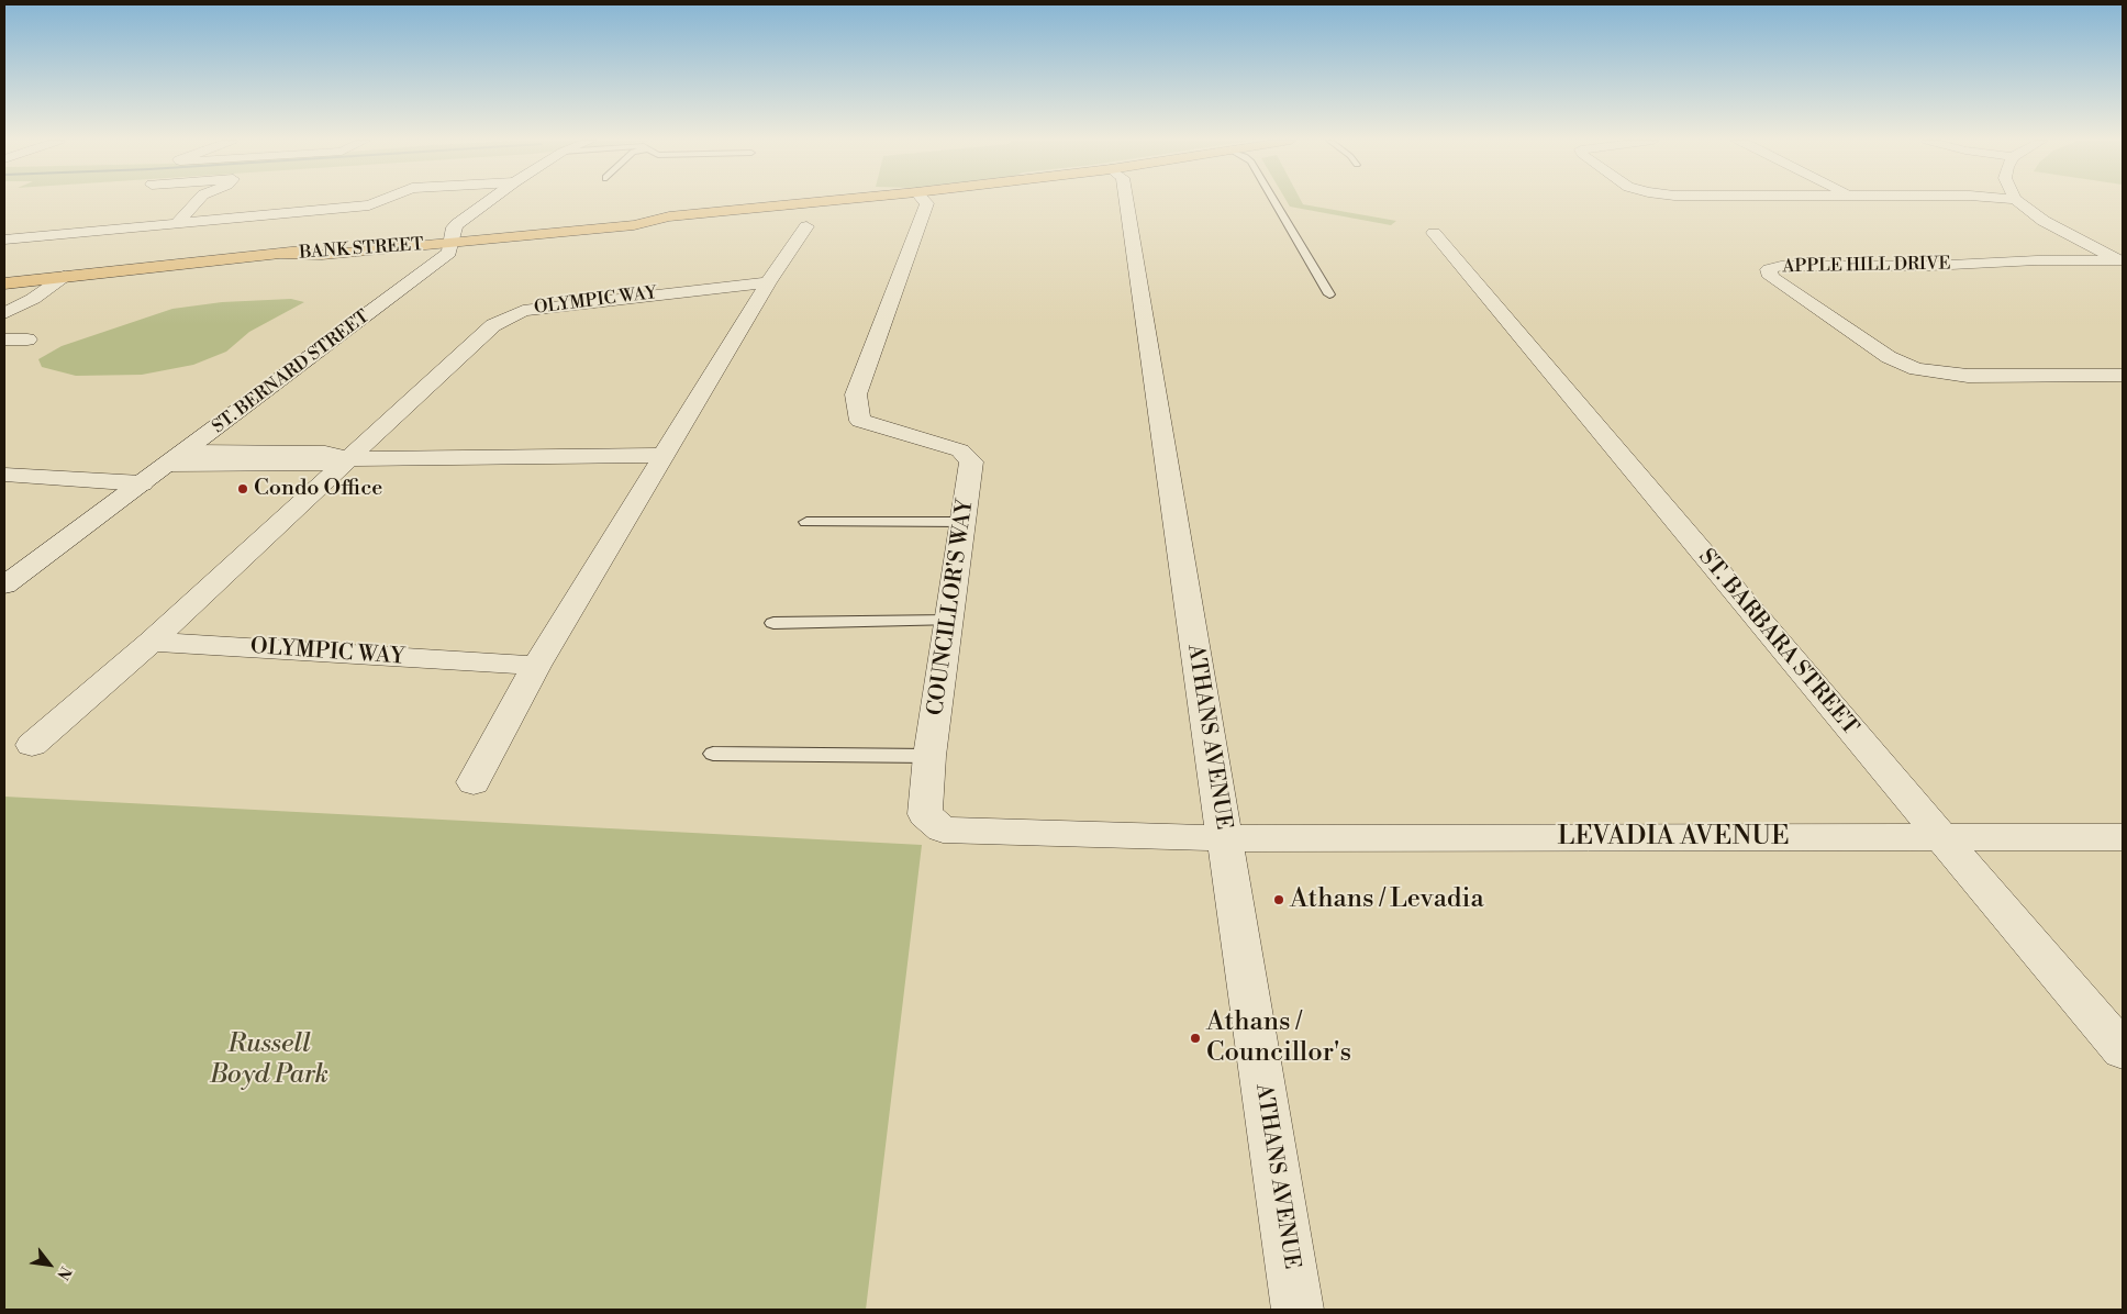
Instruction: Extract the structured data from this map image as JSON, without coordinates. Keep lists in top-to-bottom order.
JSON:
{
  "streets": {
    "main road": ["BANK STREET"],
    "street": [
      "APPLE HILL DRIVE",
      "OLYMPIC WAY",
      "ST. BERNARD STREET",
      "COUNCILLOR'S WAY",
      "ST. BARBARA STREET",
      "ATHANS AVENUE",
      "LEVADIA AVENUE"
    ]
  },
  "crossings": [
    ["BANK STREET", "ST. BERNARD STREET"],
    ["COUNCILLOR'S WAY", "ATHANS AVENUE"],
    ["COUNCILLOR'S WAY", "LEVADIA AVENUE"],
    ["ST. BARBARA STREET", "LEVADIA AVENUE"],
    ["ATHANS AVENUE", "LEVADIA AVENUE"]
  ],
  "parks": ["Russell Boyd Park"],
  "places": ["Condo Office", "Athans / Levadia", "Athans / Councillor's"],
  "north": "bottom right"
}
